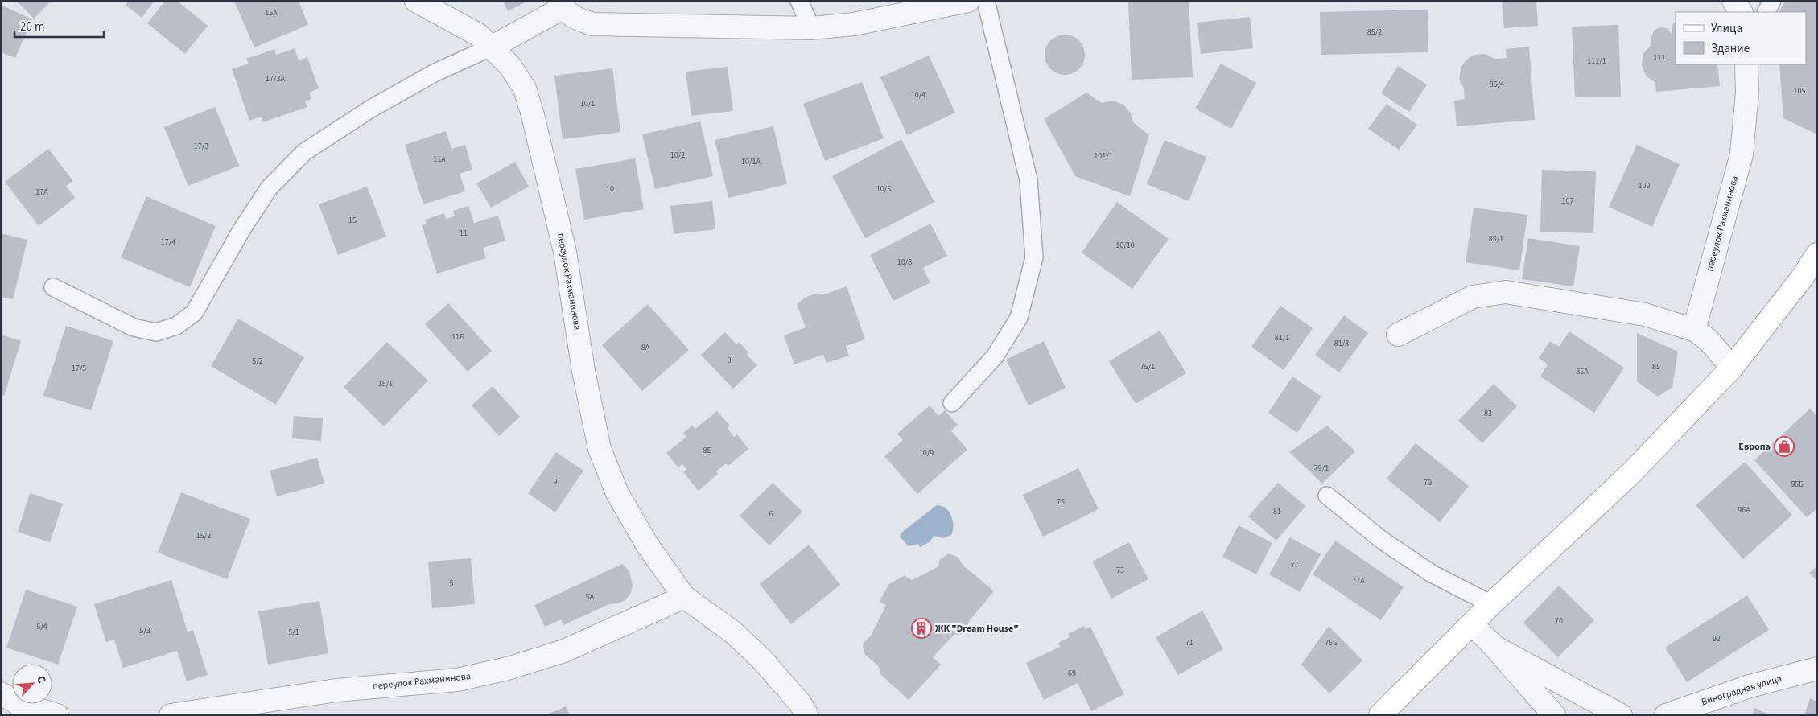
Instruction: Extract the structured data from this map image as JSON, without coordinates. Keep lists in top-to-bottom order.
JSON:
{
  "streets": {
    "street": ["переулок Рахманинова", "Виноградная улица"]
  },
  "places": {
    "shop": ["Европа"],
    "building": ["ЖК \"Dream House\""]
  },
  "house_numbers": [
    "15А",
    "85/2",
    "111",
    "111/1",
    "17/3А",
    "85/4",
    "105",
    "10/4",
    "10/1",
    "17/3",
    "10/2",
    "101/1",
    "11А",
    "10/1А",
    "109",
    "10",
    "10/5",
    "17А",
    "107",
    "15",
    "11",
    "85/1",
    "17/4",
    "10/10",
    "10/8",
    "11Б",
    "81/1",
    "81/3",
    "8А",
    "8",
    "5/2",
    "75/1",
    "85",
    "17/5",
    "85А",
    "15/1",
    "83",
    "8Б",
    "10/9",
    "79/1",
    "9",
    "79",
    "96Б",
    "75",
    "96А",
    "81",
    "6",
    "15/2",
    "77",
    "73",
    "77А",
    "5",
    "5А",
    "70",
    "5/4",
    "5/3",
    "5/1",
    "92",
    "71",
    "75Б",
    "69"
  ],
  "legend": ["Улица", "Здание"],
  "scale_bar": "20 m",
  "north": "top right"
}
